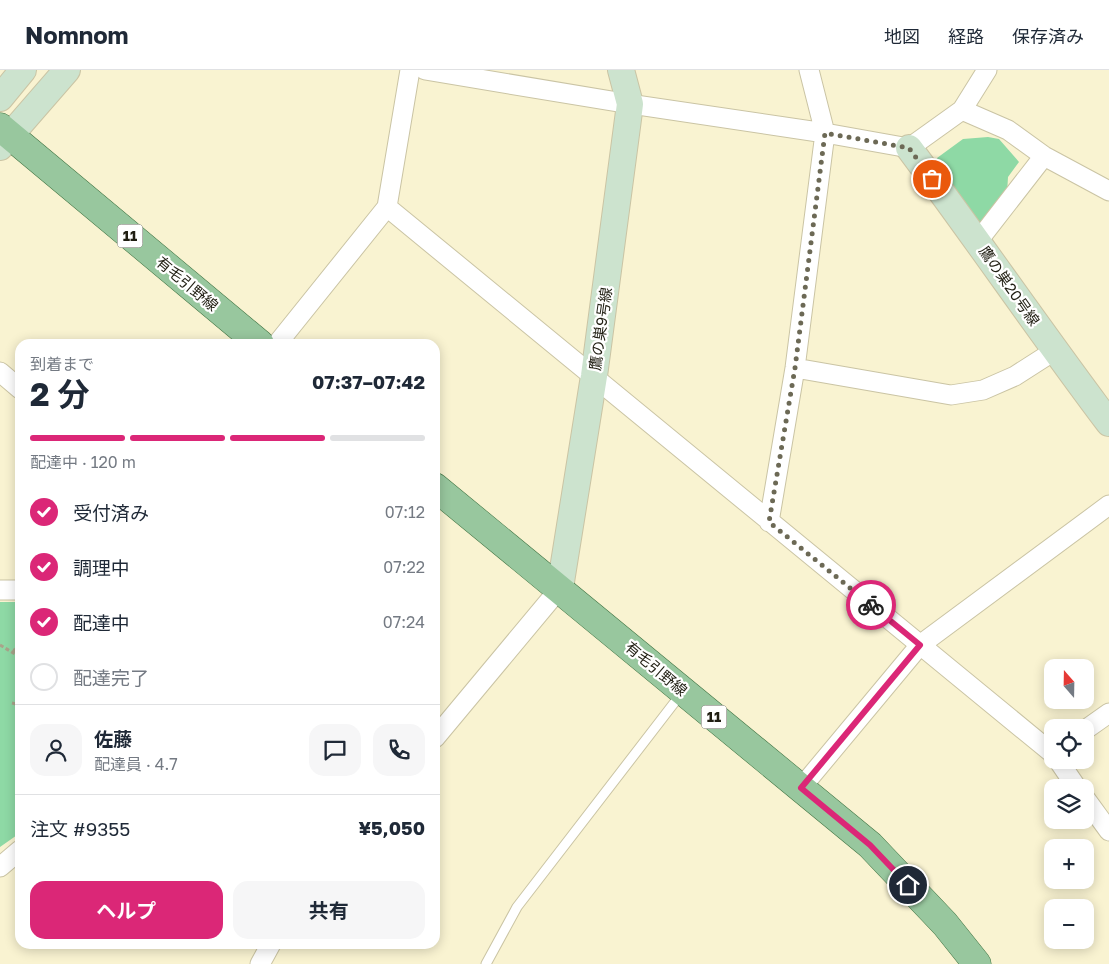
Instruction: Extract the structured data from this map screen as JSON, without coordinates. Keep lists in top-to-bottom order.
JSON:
{
  "streets": {
    "main road": ["11", "有毛引野線"],
    "street": ["鷹の巣20号線", "鷹の巣9号線"]
  },
  "crossings": [
    ["有毛引野線", "鷹の巣9号線"]
  ],
  "north": "top",
  "page": {
    "header": "Nomnom",
    "nav": ["地図", "経路", "保存済み"],
    "heading": ["2 分", "到着まで", "07:37–07:42"],
    "panel": [
      "佐藤",
      "配達員 · 4.7",
      "注文 #9355",
      "¥5,050"
    ],
    "bar": "配達中 · 120 m",
    "list": [
      ["受付済み", "07:12"],
      ["調理中", "07:22"],
      ["配達中", "07:24"],
      "配達完了"
    ],
    "map_buttons": ["+", "−"],
    "buttons": ["ヘルプ", "共有"]
  }
}
